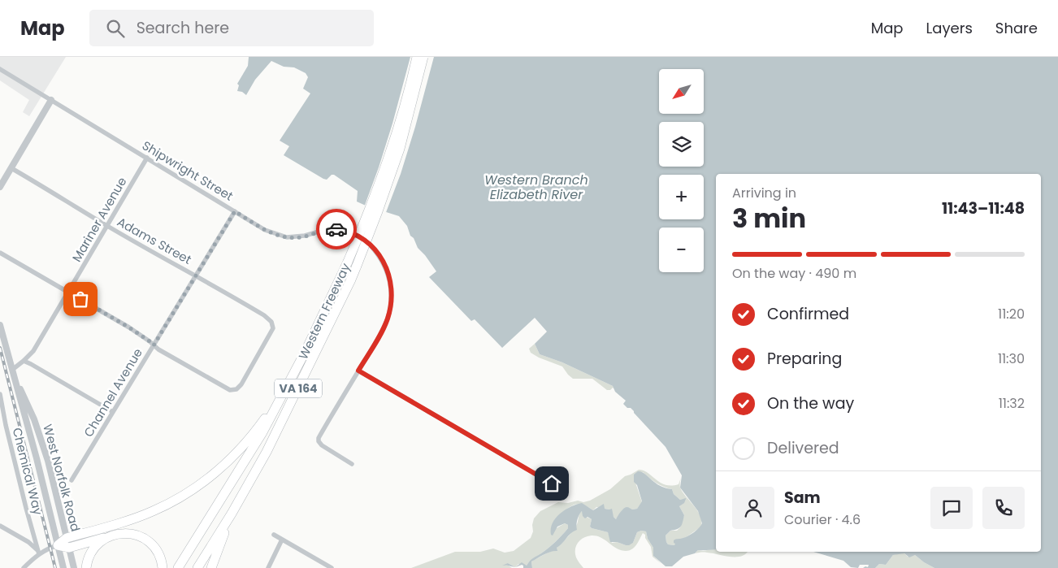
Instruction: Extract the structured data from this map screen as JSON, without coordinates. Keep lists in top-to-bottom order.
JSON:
{
  "streets": {
    "highway": ["Western Freeway", "VA 164"],
    "street": [
      "Shipwright Street",
      "Mariner Avenue",
      "Adams Street",
      "Channel Avenue",
      "Chemical Way",
      "West Norfolk Road"
    ]
  },
  "crossings": [
    ["Shipwright Street", "Mariner Avenue"],
    ["Shipwright Street", "Channel Avenue"],
    ["Mariner Avenue", "Adams Street"],
    ["Mariner Avenue", "West Norfolk Road"],
    ["Adams Street", "Channel Avenue"]
  ],
  "water": ["Western Branch Elizabeth River"],
  "north": "bottom left",
  "page": {
    "header": "Map",
    "search": "Search here",
    "nav": ["Map", "Layers", "Share"],
    "map_buttons": ["+", "−"],
    "heading": ["3 min", "Arriving in", "11:43–11:48"],
    "panel": ["Sam", "Courier · 4.6"],
    "bar": "On the way · 490 m",
    "list": [
      ["Confirmed", "11:20"],
      ["Preparing", "11:30"],
      ["On the way", "11:32"],
      "Delivered"
    ]
  }
}
